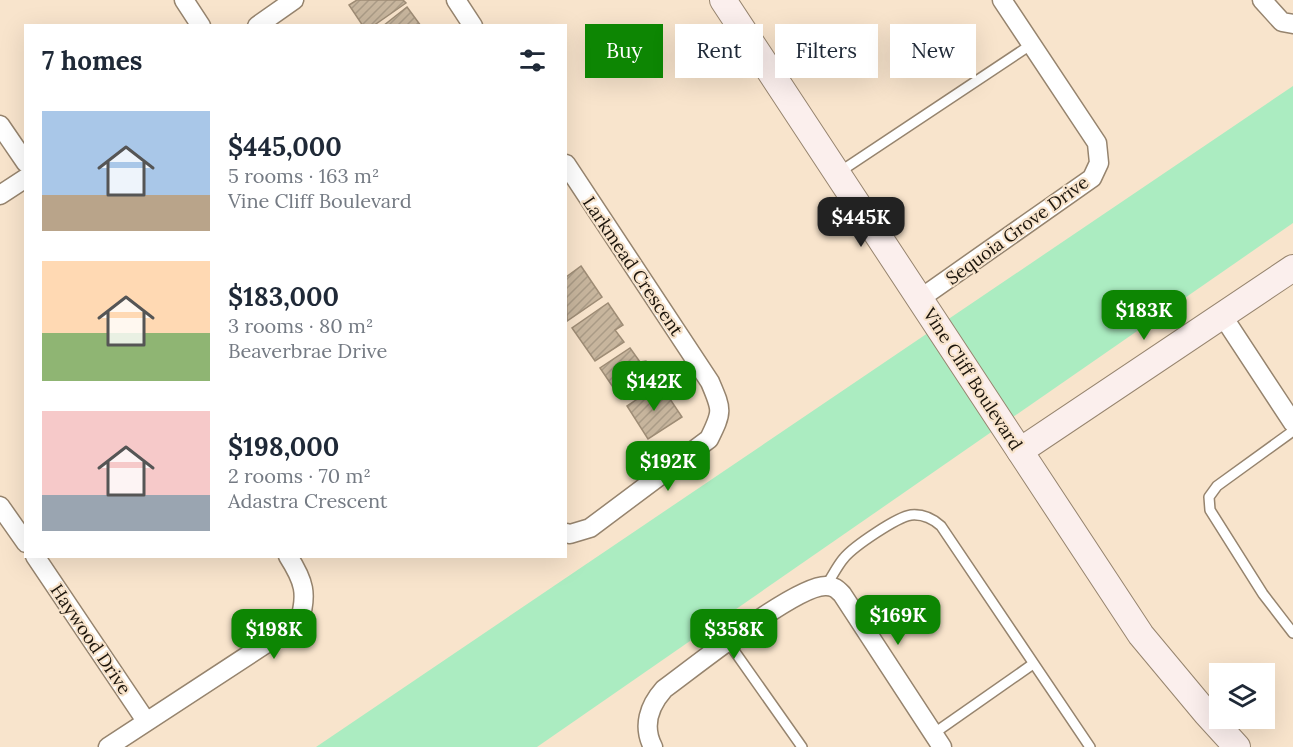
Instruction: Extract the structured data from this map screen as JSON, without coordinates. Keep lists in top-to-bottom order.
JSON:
{
  "streets": {
    "street": [
      "Sequoia Grove Drive",
      "Larkmead Crescent",
      "Vine Cliff Boulevard",
      "Haywood Drive"
    ]
  },
  "crossings": [
    ["Sequoia Grove Drive", "Vine Cliff Boulevard"]
  ],
  "page": {
    "chip": [
      "Buy",
      "Rent",
      "Filters",
      "New"
    ],
    "heading": "7 homes",
    "list": [
      {
        "name": "$445,000",
        "note": "5 rooms · 163 m² · Vine Cliff Boulevard"
      },
      {
        "name": "$183,000",
        "note": "3 rooms · 80 m² · Beaverbrae Drive"
      },
      {
        "name": "$198,000",
        "note": "2 rooms · 70 m² · Adastra Crescent"
      }
    ],
    "price": [
      "$445K",
      "$183K",
      "$142K",
      "$192K",
      "$169K",
      "$198K",
      "$358K"
    ]
  }
}
